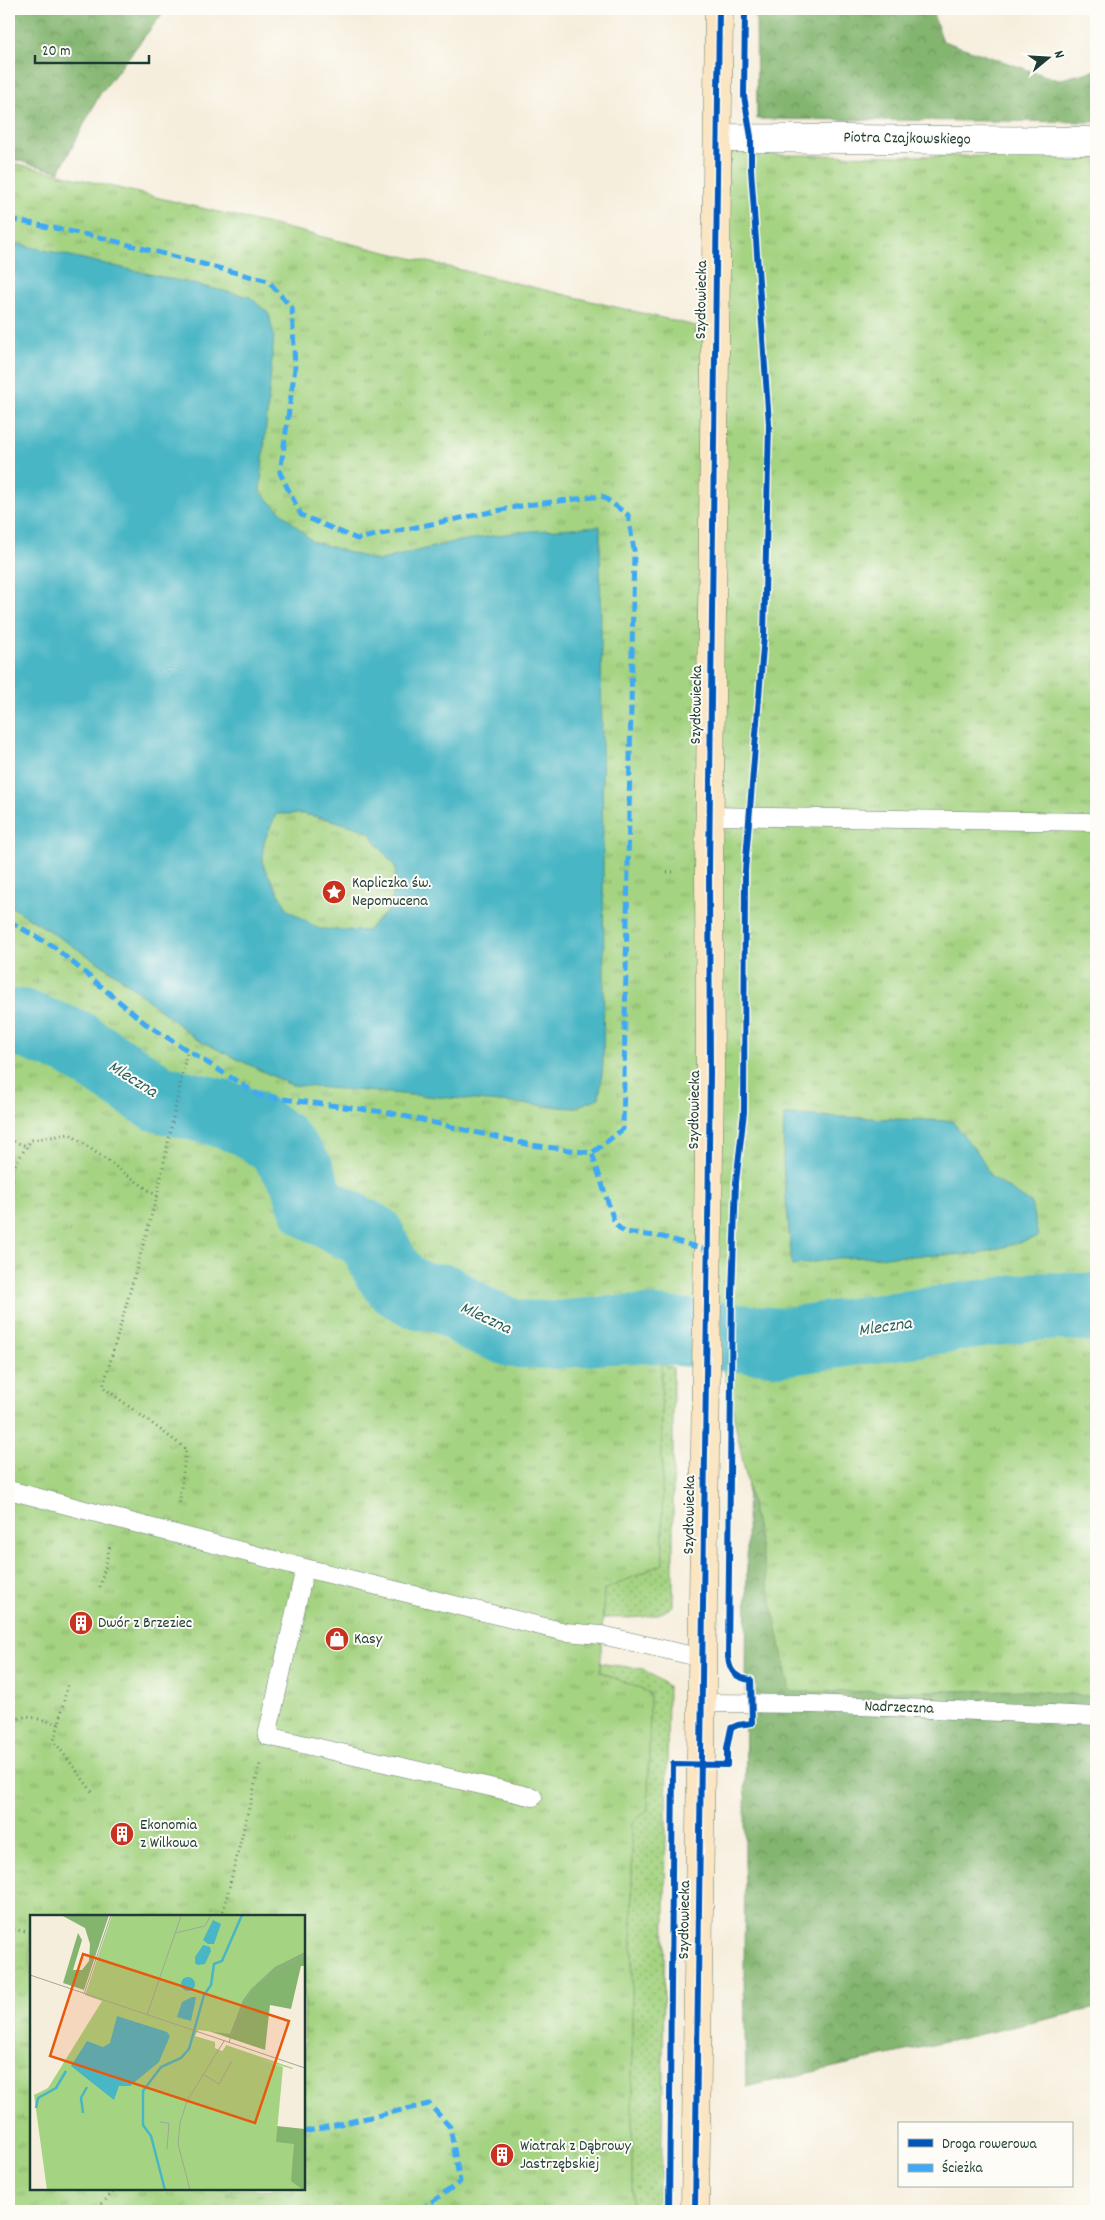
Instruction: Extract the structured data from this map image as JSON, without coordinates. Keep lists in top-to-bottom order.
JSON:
{
  "streets": {
    "street": ["Piotra Czajkowskiego", "Szydłowiecka"],
    "lane": ["Nadrzeczna"]
  },
  "crossings": [
    ["Piotra Czajkowskiego", "Szydłowiecka"],
    ["Szydłowiecka", "Nadrzeczna"]
  ],
  "water": ["Mleczna"],
  "places": {
    "place": ["Kapliczka św. Nepomucena"],
    "building": ["Dwór z Brzeziec", "Ekonomia z Wilkowa", "Wiatrak z Dąbrowy Jastrzębskiej"],
    "shop": ["Kasy"]
  },
  "legend": ["Droga rowerowa", "Ścieżka"],
  "scale_bar": "20 m",
  "north": "right"
}
